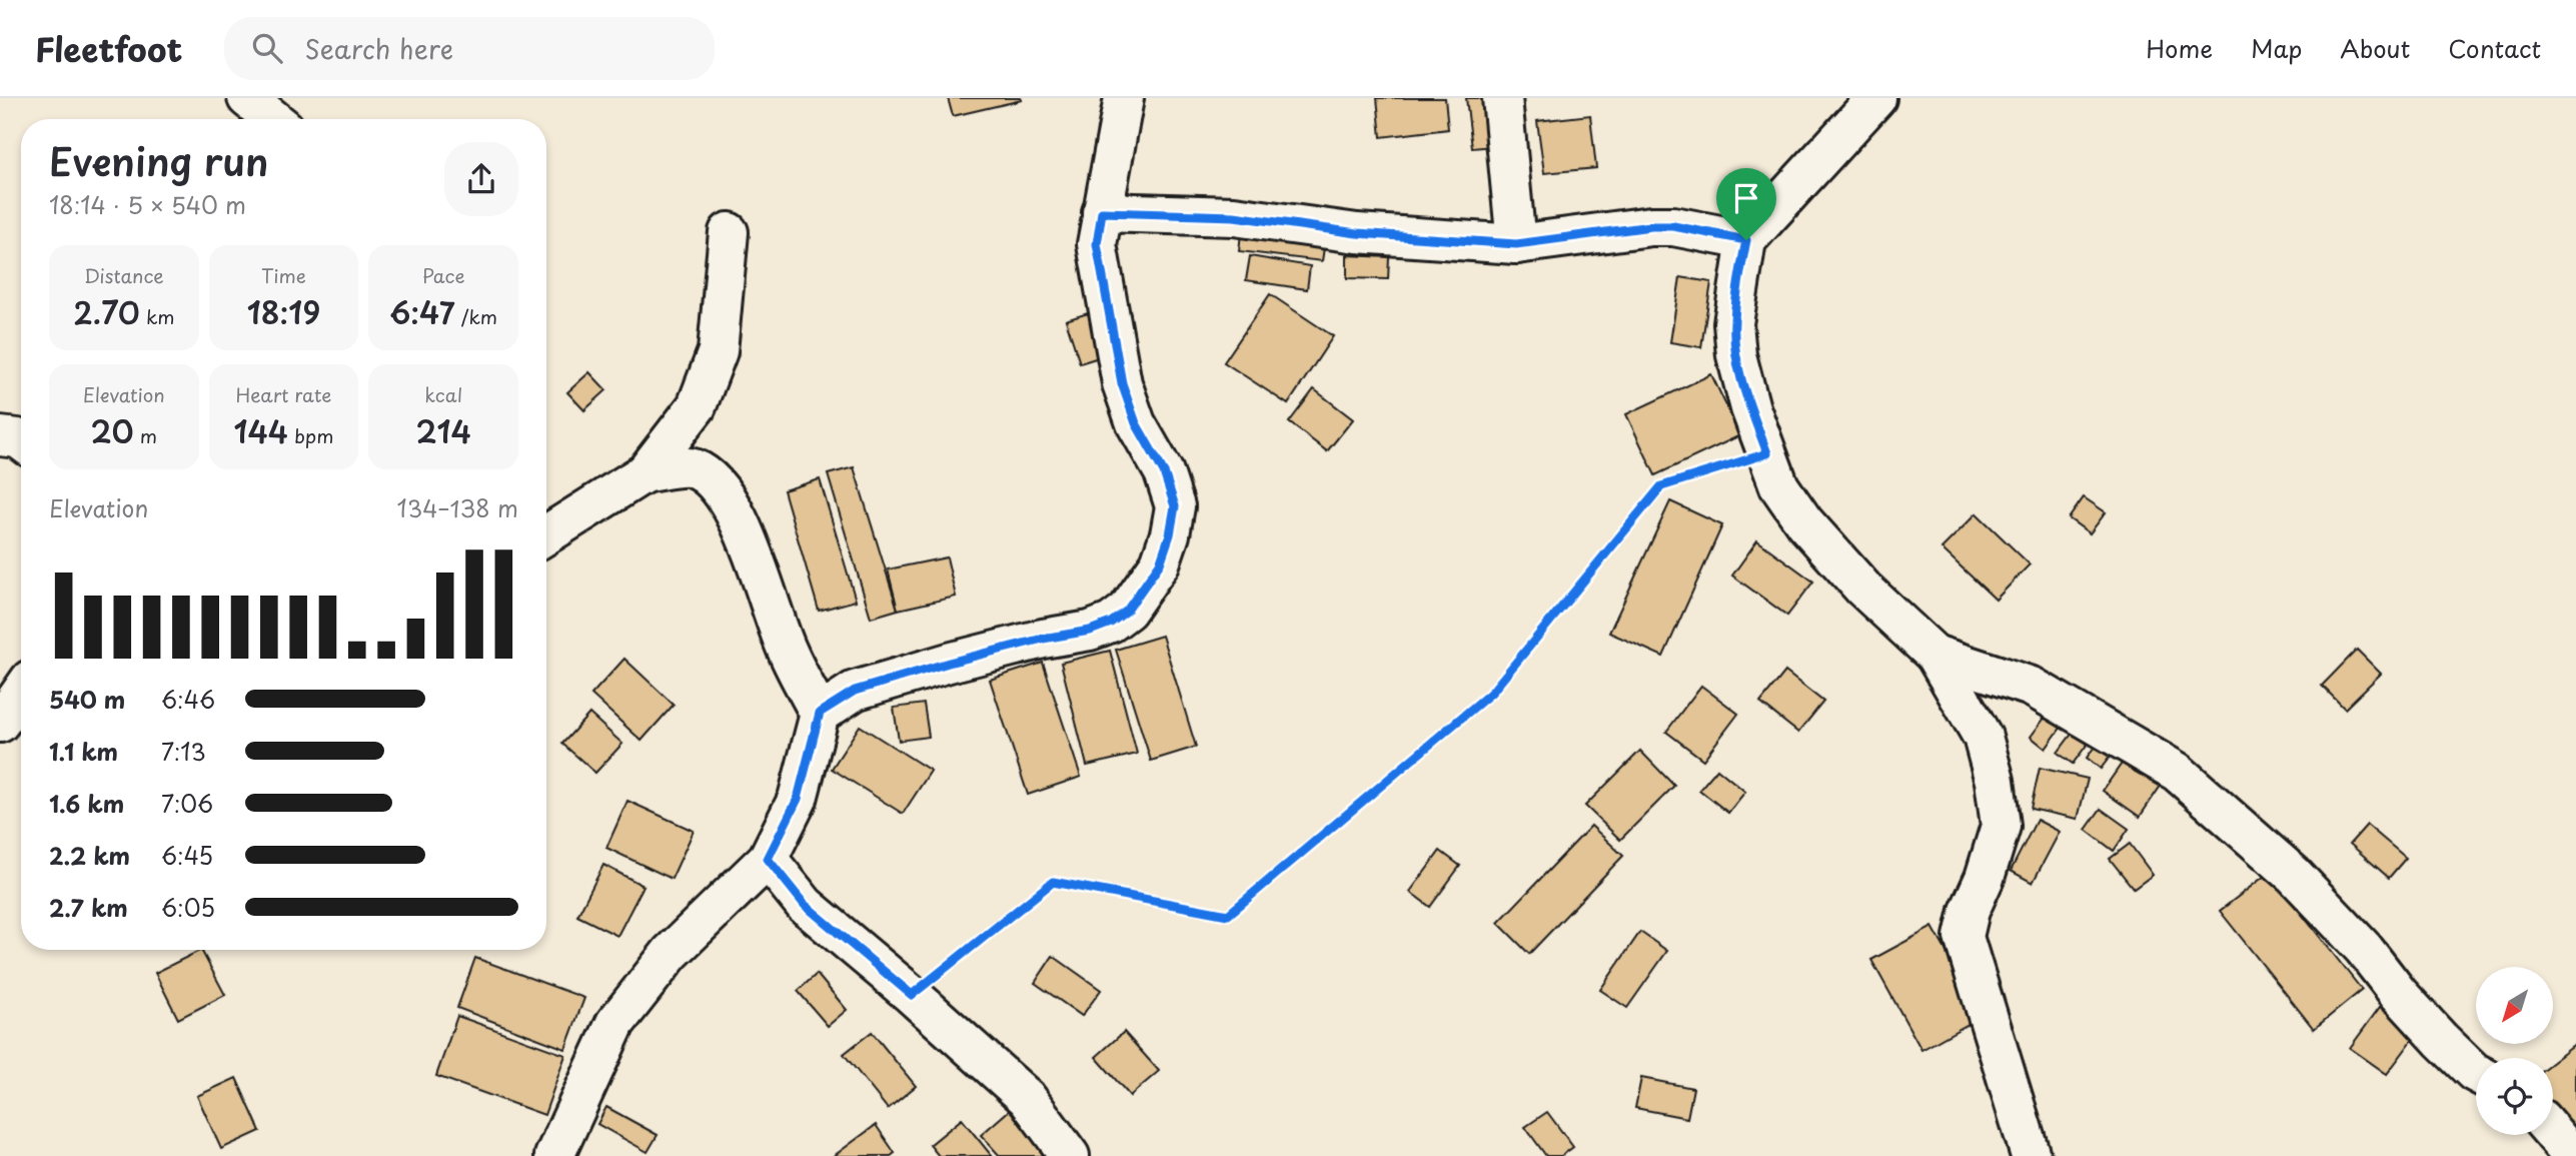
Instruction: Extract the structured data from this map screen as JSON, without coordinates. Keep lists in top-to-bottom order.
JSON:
{
  "north": "bottom left",
  "page": {
    "header": "Fleetfoot",
    "search": "Search here",
    "nav": [
      "Home",
      "Map",
      "About",
      "Contact"
    ],
    "heading": ["Evening run", "18:14 · 5 × 540 m"],
    "stats": [
      ["Distance", "2.70 km"],
      ["Time", "18:19"],
      ["Pace", "6:47 /km"],
      ["Elevation", "20 m"],
      ["Heart rate", "144 bpm"],
      ["kcal", "214"]
    ],
    "chart": ["Elevation", "134–138 m"],
    "list": [
      {
        "name": "540 m",
        "note": "6:46"
      },
      {
        "name": "1.1 km",
        "note": "7:13"
      },
      {
        "name": "1.6 km",
        "note": "7:06"
      },
      {
        "name": "2.2 km",
        "note": "6:45"
      },
      {
        "name": "2.7 km",
        "note": "6:05"
      }
    ]
  }
}
